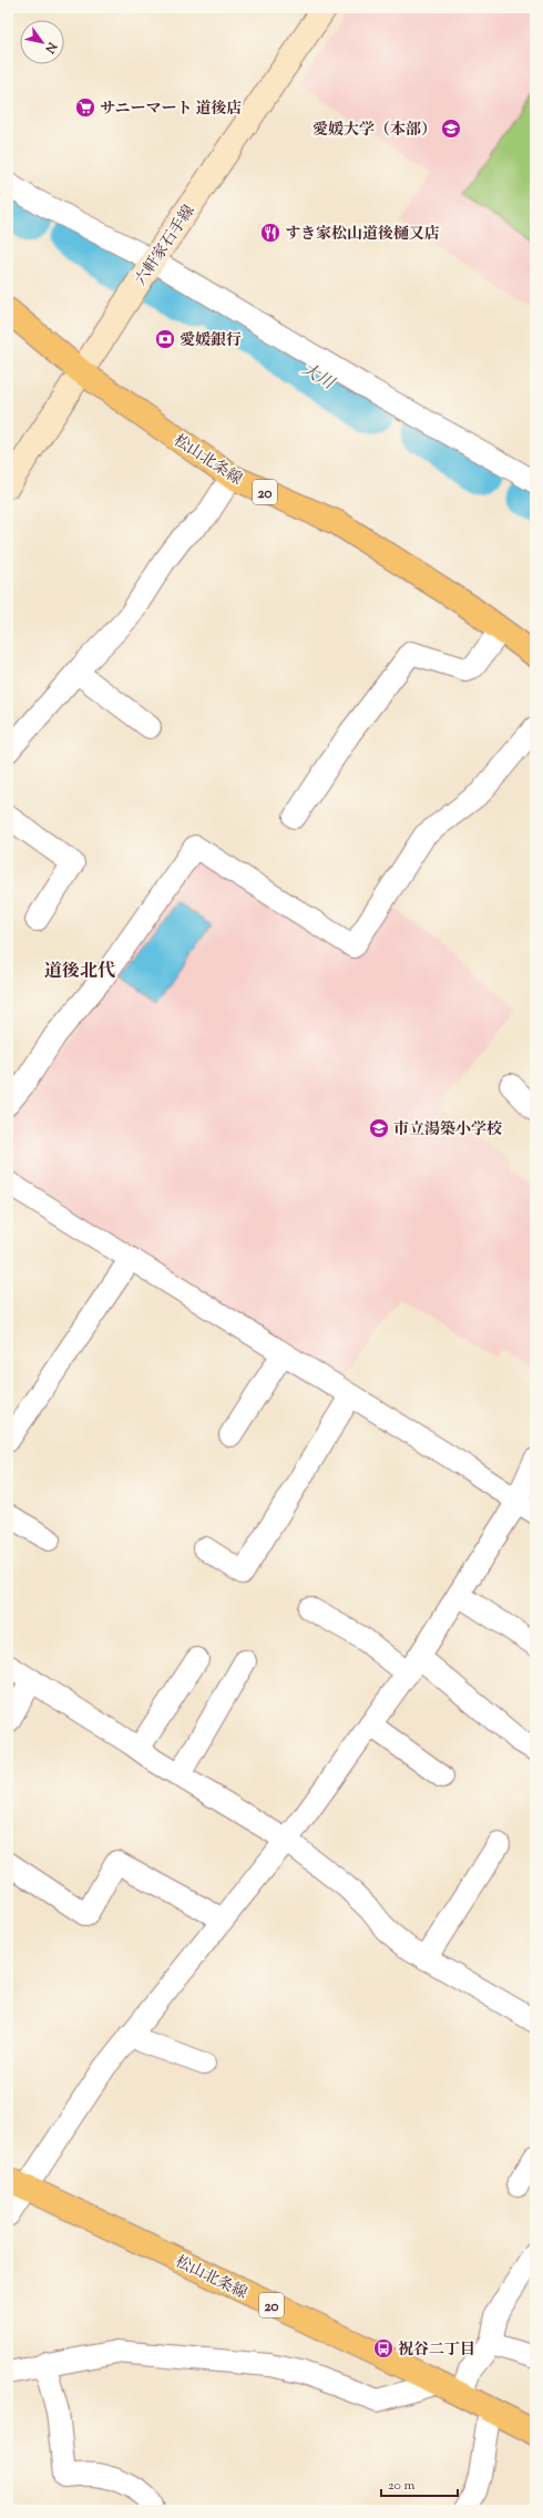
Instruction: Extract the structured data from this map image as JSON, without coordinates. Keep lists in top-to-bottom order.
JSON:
{
  "streets": {
    "main road": ["六軒家石手線", "松山北条線", "20"]
  },
  "crossings": [
    ["六軒家石手線", "松山北条線"]
  ],
  "districts": ["道後北代"],
  "water": ["大川"],
  "places": {
    "supermarket": ["サニーマート 道後店"],
    "school or university": ["愛媛大学（本部）", "市立湯築小学校"],
    "restaurant": ["すき家松山道後樋又店"],
    "bank": ["愛媛銀行"],
    "bus stop": ["祝谷二丁目"]
  },
  "scale_bar": "20 m",
  "north": "bottom right"
}
